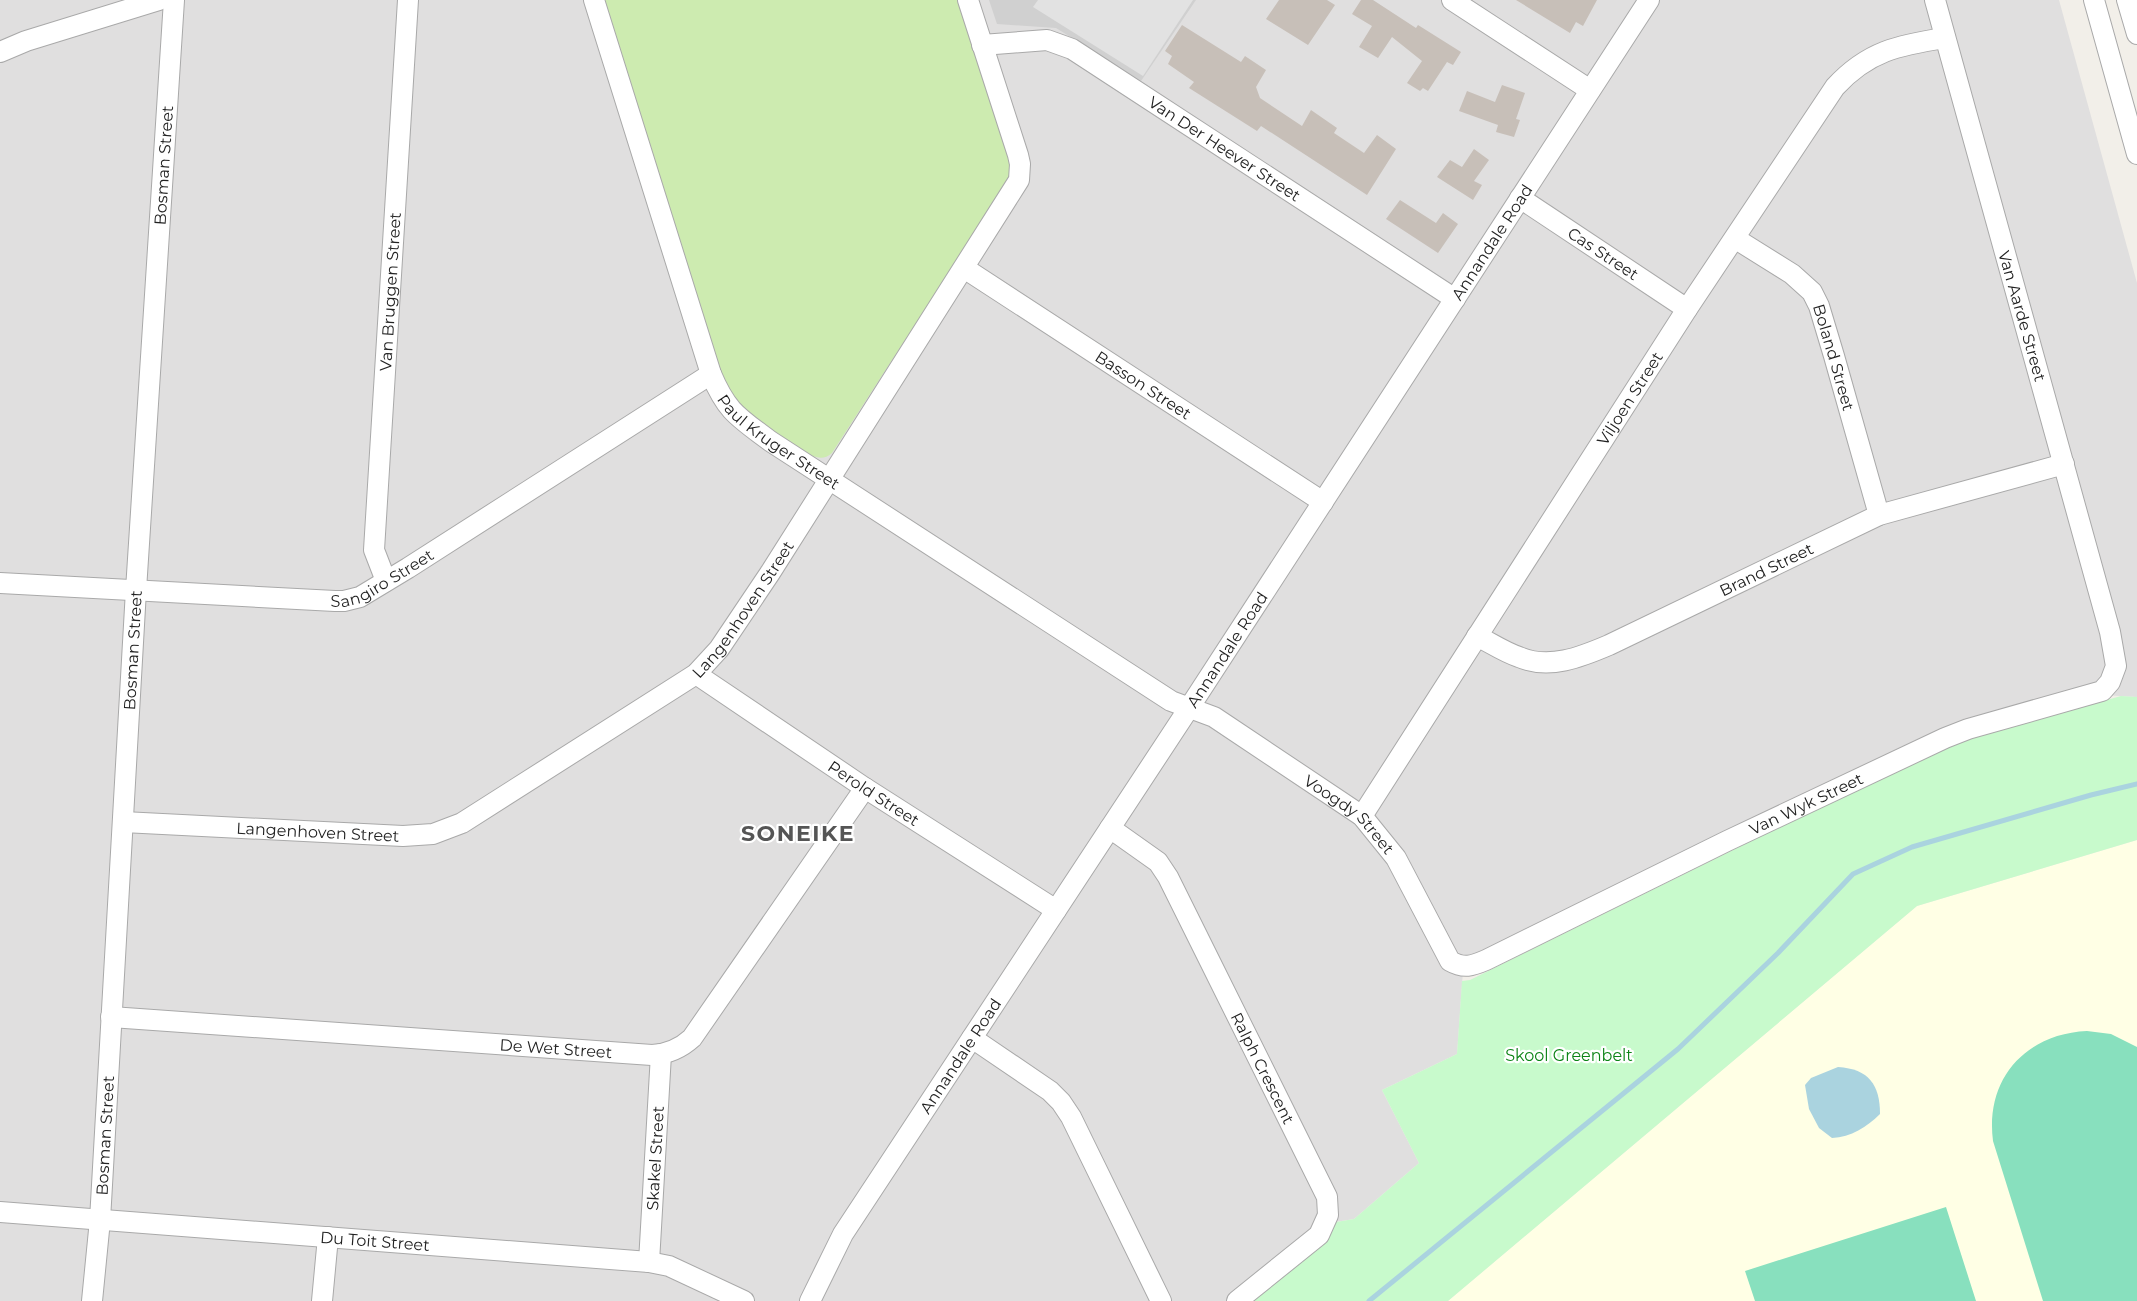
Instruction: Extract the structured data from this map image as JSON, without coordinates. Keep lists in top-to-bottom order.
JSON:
{
  "streets": {
    "street": [
      "Van Der Heever Street",
      "Bosman Street",
      "Annandale Road",
      "Cas Street",
      "Van Bruggen Street",
      "Van Aarde Street",
      "Boland Street",
      "Basson Street",
      "Viljoen Street",
      "Paul Kruger Street",
      "Brand Street",
      "Sangiro Street",
      "Langenhoven Street",
      "Perold Street",
      "Van Wyk Street",
      "Voogdy Street",
      "De Wet Street",
      "Ralph Crescent",
      "Skakel Street",
      "Du Toit Street"
    ]
  },
  "crossings": [
    ["Van Der Heever Street", "Annandale Road"],
    ["Van Der Heever Street", "Langenhoven Street"],
    ["Bosman Street", "Sangiro Street"],
    ["Bosman Street", "Langenhoven Street"],
    ["Bosman Street", "De Wet Street"],
    ["Bosman Street", "Du Toit Street"],
    ["Annandale Road", "Cas Street"],
    ["Annandale Road", "Basson Street"],
    ["Annandale Road", "Paul Kruger Street"],
    ["Annandale Road", "Perold Street"],
    ["Annandale Road", "Voogdy Street"],
    ["Annandale Road", "Ralph Crescent"],
    ["Cas Street", "Viljoen Street"],
    ["Van Bruggen Street", "Sangiro Street"],
    ["Van Aarde Street", "Viljoen Street"],
    ["Van Aarde Street", "Brand Street"],
    ["Van Aarde Street", "Van Wyk Street"],
    ["Boland Street", "Viljoen Street"],
    ["Boland Street", "Brand Street"],
    ["Basson Street", "Langenhoven Street"],
    ["Viljoen Street", "Brand Street"],
    ["Viljoen Street", "Voogdy Street"],
    ["Paul Kruger Street", "Sangiro Street"],
    ["Paul Kruger Street", "Langenhoven Street"],
    ["Paul Kruger Street", "Voogdy Street"],
    ["Langenhoven Street", "Perold Street"],
    ["Perold Street", "De Wet Street"],
    ["Van Wyk Street", "Voogdy Street"],
    ["De Wet Street", "Skakel Street"],
    ["Skakel Street", "Du Toit Street"]
  ],
  "districts": ["SONEIKE"],
  "parks": ["Skool Greenbelt"]
}
